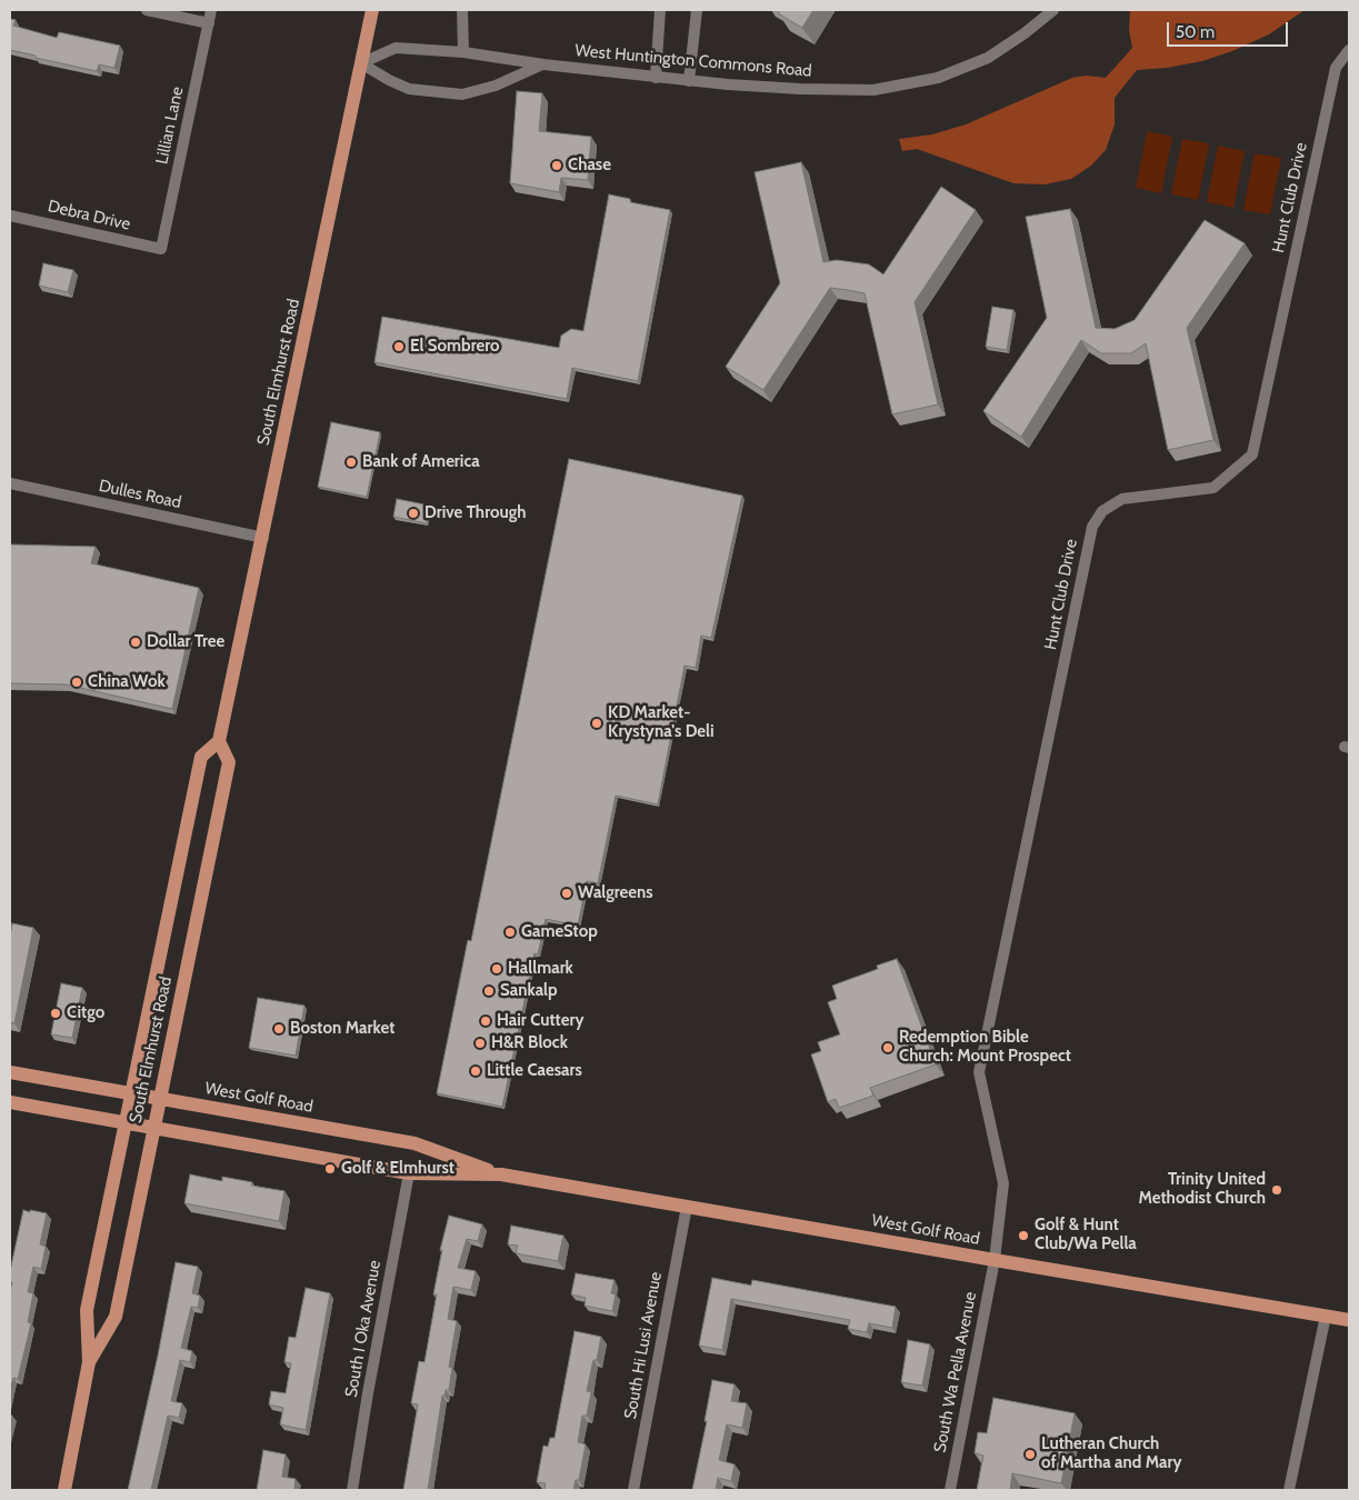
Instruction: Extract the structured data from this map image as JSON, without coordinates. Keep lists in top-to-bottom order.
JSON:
{
  "streets": {
    "main road": ["South Elmhurst Road", "West Golf Road"],
    "street": [
      "West Huntington Commons Road",
      "Lillian Lane",
      "Hunt Club Drive",
      "Debra Drive",
      "Dulles Road",
      "South I Oka Avenue",
      "South Hi Lusi Avenue",
      "South Wa Pella Avenue"
    ]
  },
  "crossings": [
    ["West Huntington Commons Road", "South Elmhurst Road"],
    ["Lillian Lane", "Debra Drive"],
    ["Hunt Club Drive", "West Golf Road"],
    ["Hunt Club Drive", "South Wa Pella Avenue"],
    ["South Elmhurst Road", "Dulles Road"],
    ["South Elmhurst Road", "West Golf Road"],
    ["West Golf Road", "South I Oka Avenue"],
    ["West Golf Road", "South Hi Lusi Avenue"],
    ["West Golf Road", "South Wa Pella Avenue"]
  ],
  "places": [
    "Chase",
    "El Sombrero",
    "Bank of America",
    "Drive Through",
    "Dollar Tree",
    "China Wok",
    "KD Market- Krystyna's Deli",
    "Walgreens",
    "GameStop",
    "Hallmark",
    "Sankalp",
    "Citgo",
    "Hair Cuttery",
    "Boston Market",
    "H&R Block",
    "Redemption Bible Church: Mount Prospect",
    "Little Caesars",
    "Golf & Elmhurst",
    "Trinity United Methodist Church",
    "Golf & Hunt Club/Wa Pella",
    "Lutheran Church of Martha and Mary"
  ],
  "scale_bar": "50 m"
}
